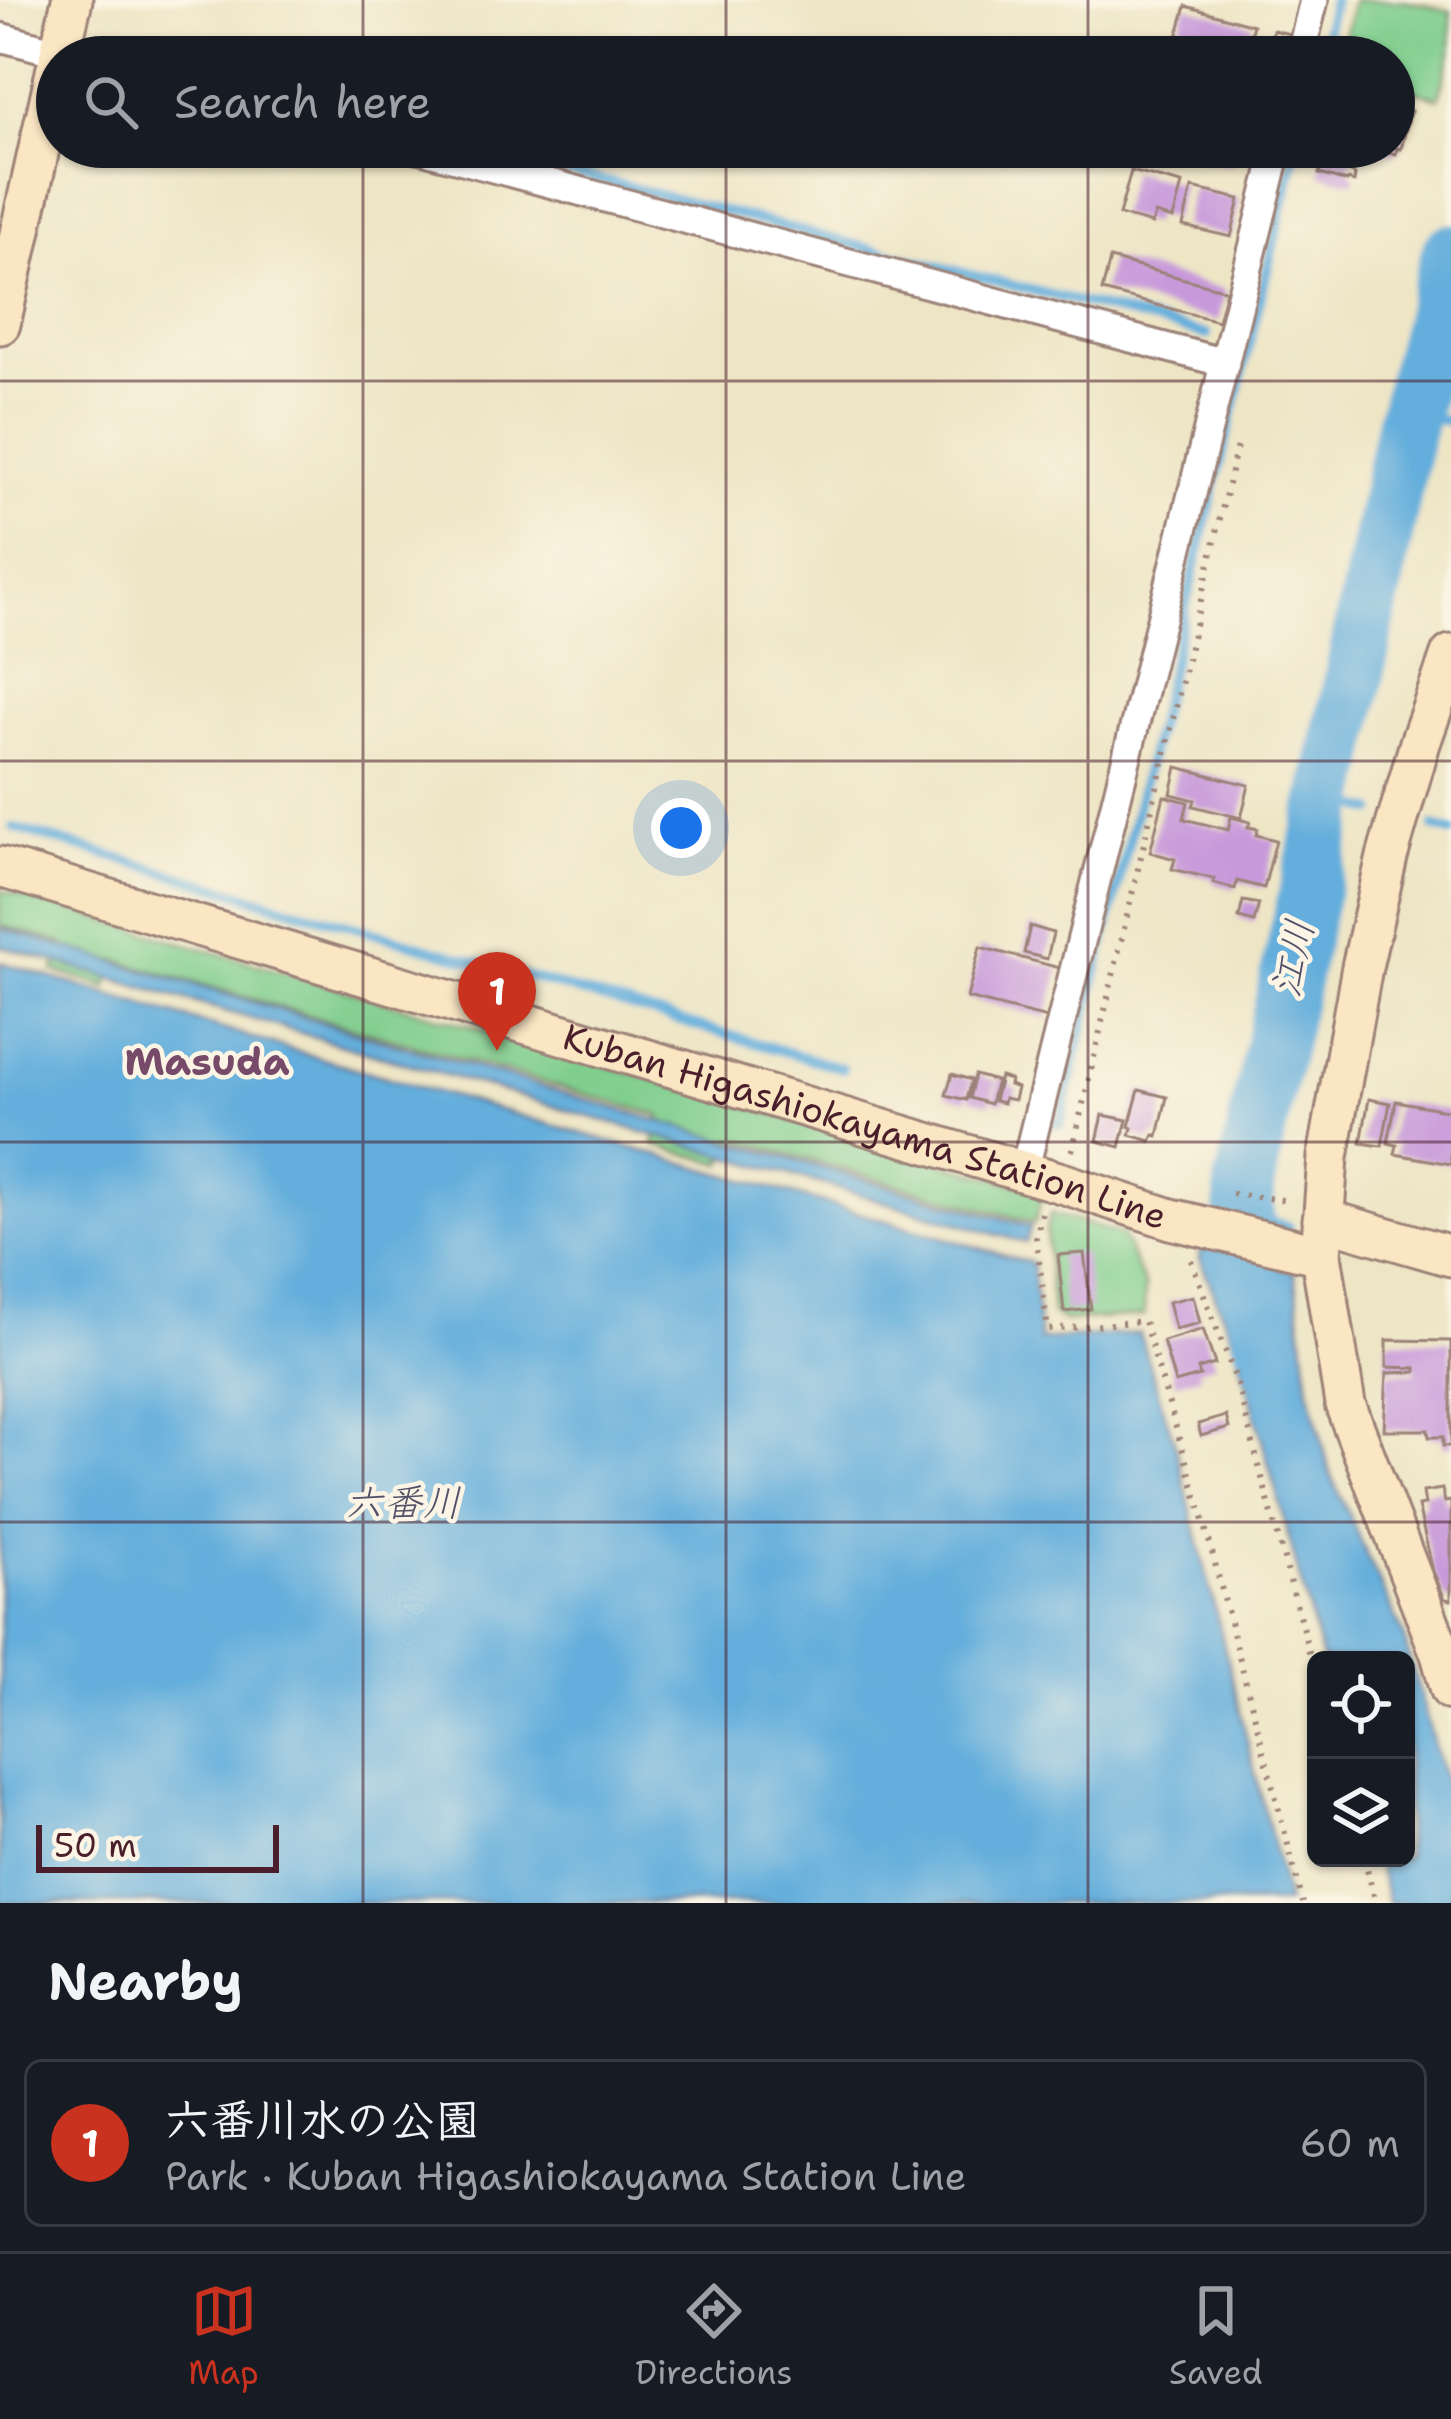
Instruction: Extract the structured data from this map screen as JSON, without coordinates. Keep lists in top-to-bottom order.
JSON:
{
  "streets": {
    "main road": ["Kuban Higashiokayama Station Line"]
  },
  "districts": ["Masuda"],
  "water": ["江川", "六番川"],
  "scale_bar": "50 m",
  "page": {
    "search": "Search here",
    "pins": "1",
    "scale": "50 m",
    "heading": "Nearby",
    "list": [
      {
        "mark": "1",
        "name": "六番川水の公園",
        "note": "Park · Kuban Higashiokayama Station Line",
        "value": "60 m"
      }
    ],
    "nav": ["Map", "Directions", "Saved"]
  }
}
